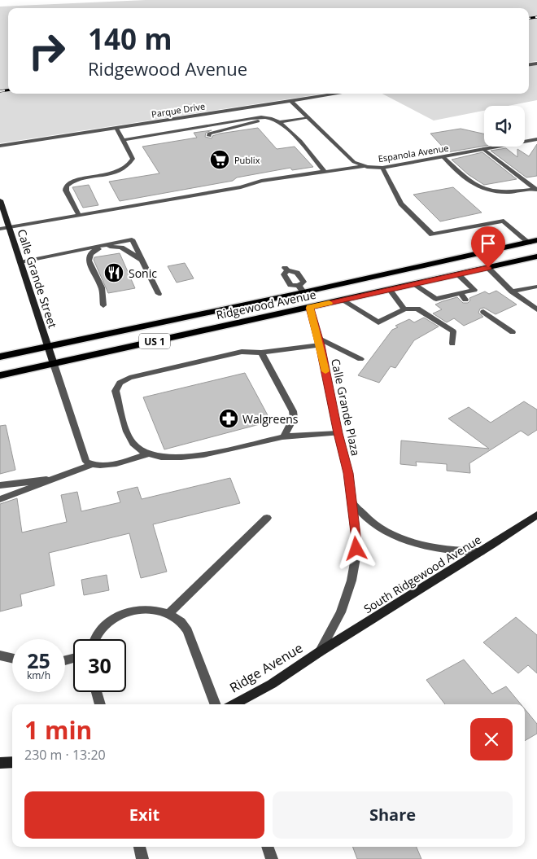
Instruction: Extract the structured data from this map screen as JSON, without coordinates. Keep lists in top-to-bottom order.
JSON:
{
  "streets": {
    "main road": ["Ridgewood Avenue", "US 1"],
    "street": [
      "Parque Drive",
      "Espanola Avenue",
      "Calle Grande Street",
      "Calle Grande Plaza",
      "South Ridgewood Avenue",
      "Ridge Avenue"
    ]
  },
  "crossings": [
    ["Parque Drive", "Espanola Avenue"],
    ["Calle Grande Street", "Ridgewood Avenue"],
    ["Ridgewood Avenue", "Calle Grande Plaza"],
    ["Calle Grande Plaza", "South Ridgewood Avenue"],
    ["Calle Grande Plaza", "Ridge Avenue"],
    ["South Ridgewood Avenue", "Ridge Avenue"]
  ],
  "places": {
    "supermarket": ["Publix"],
    "restaurant": ["Sonic"],
    "pharmacy": ["Walgreens"]
  },
  "page": {
    "turn": ["140 m", "Ridgewood Avenue"],
    "speed": "25 km/h",
    "limit": "30",
    "heading": ["1 min", "230 m · 13:20"],
    "buttons": ["Exit", "Share"]
  }
}
